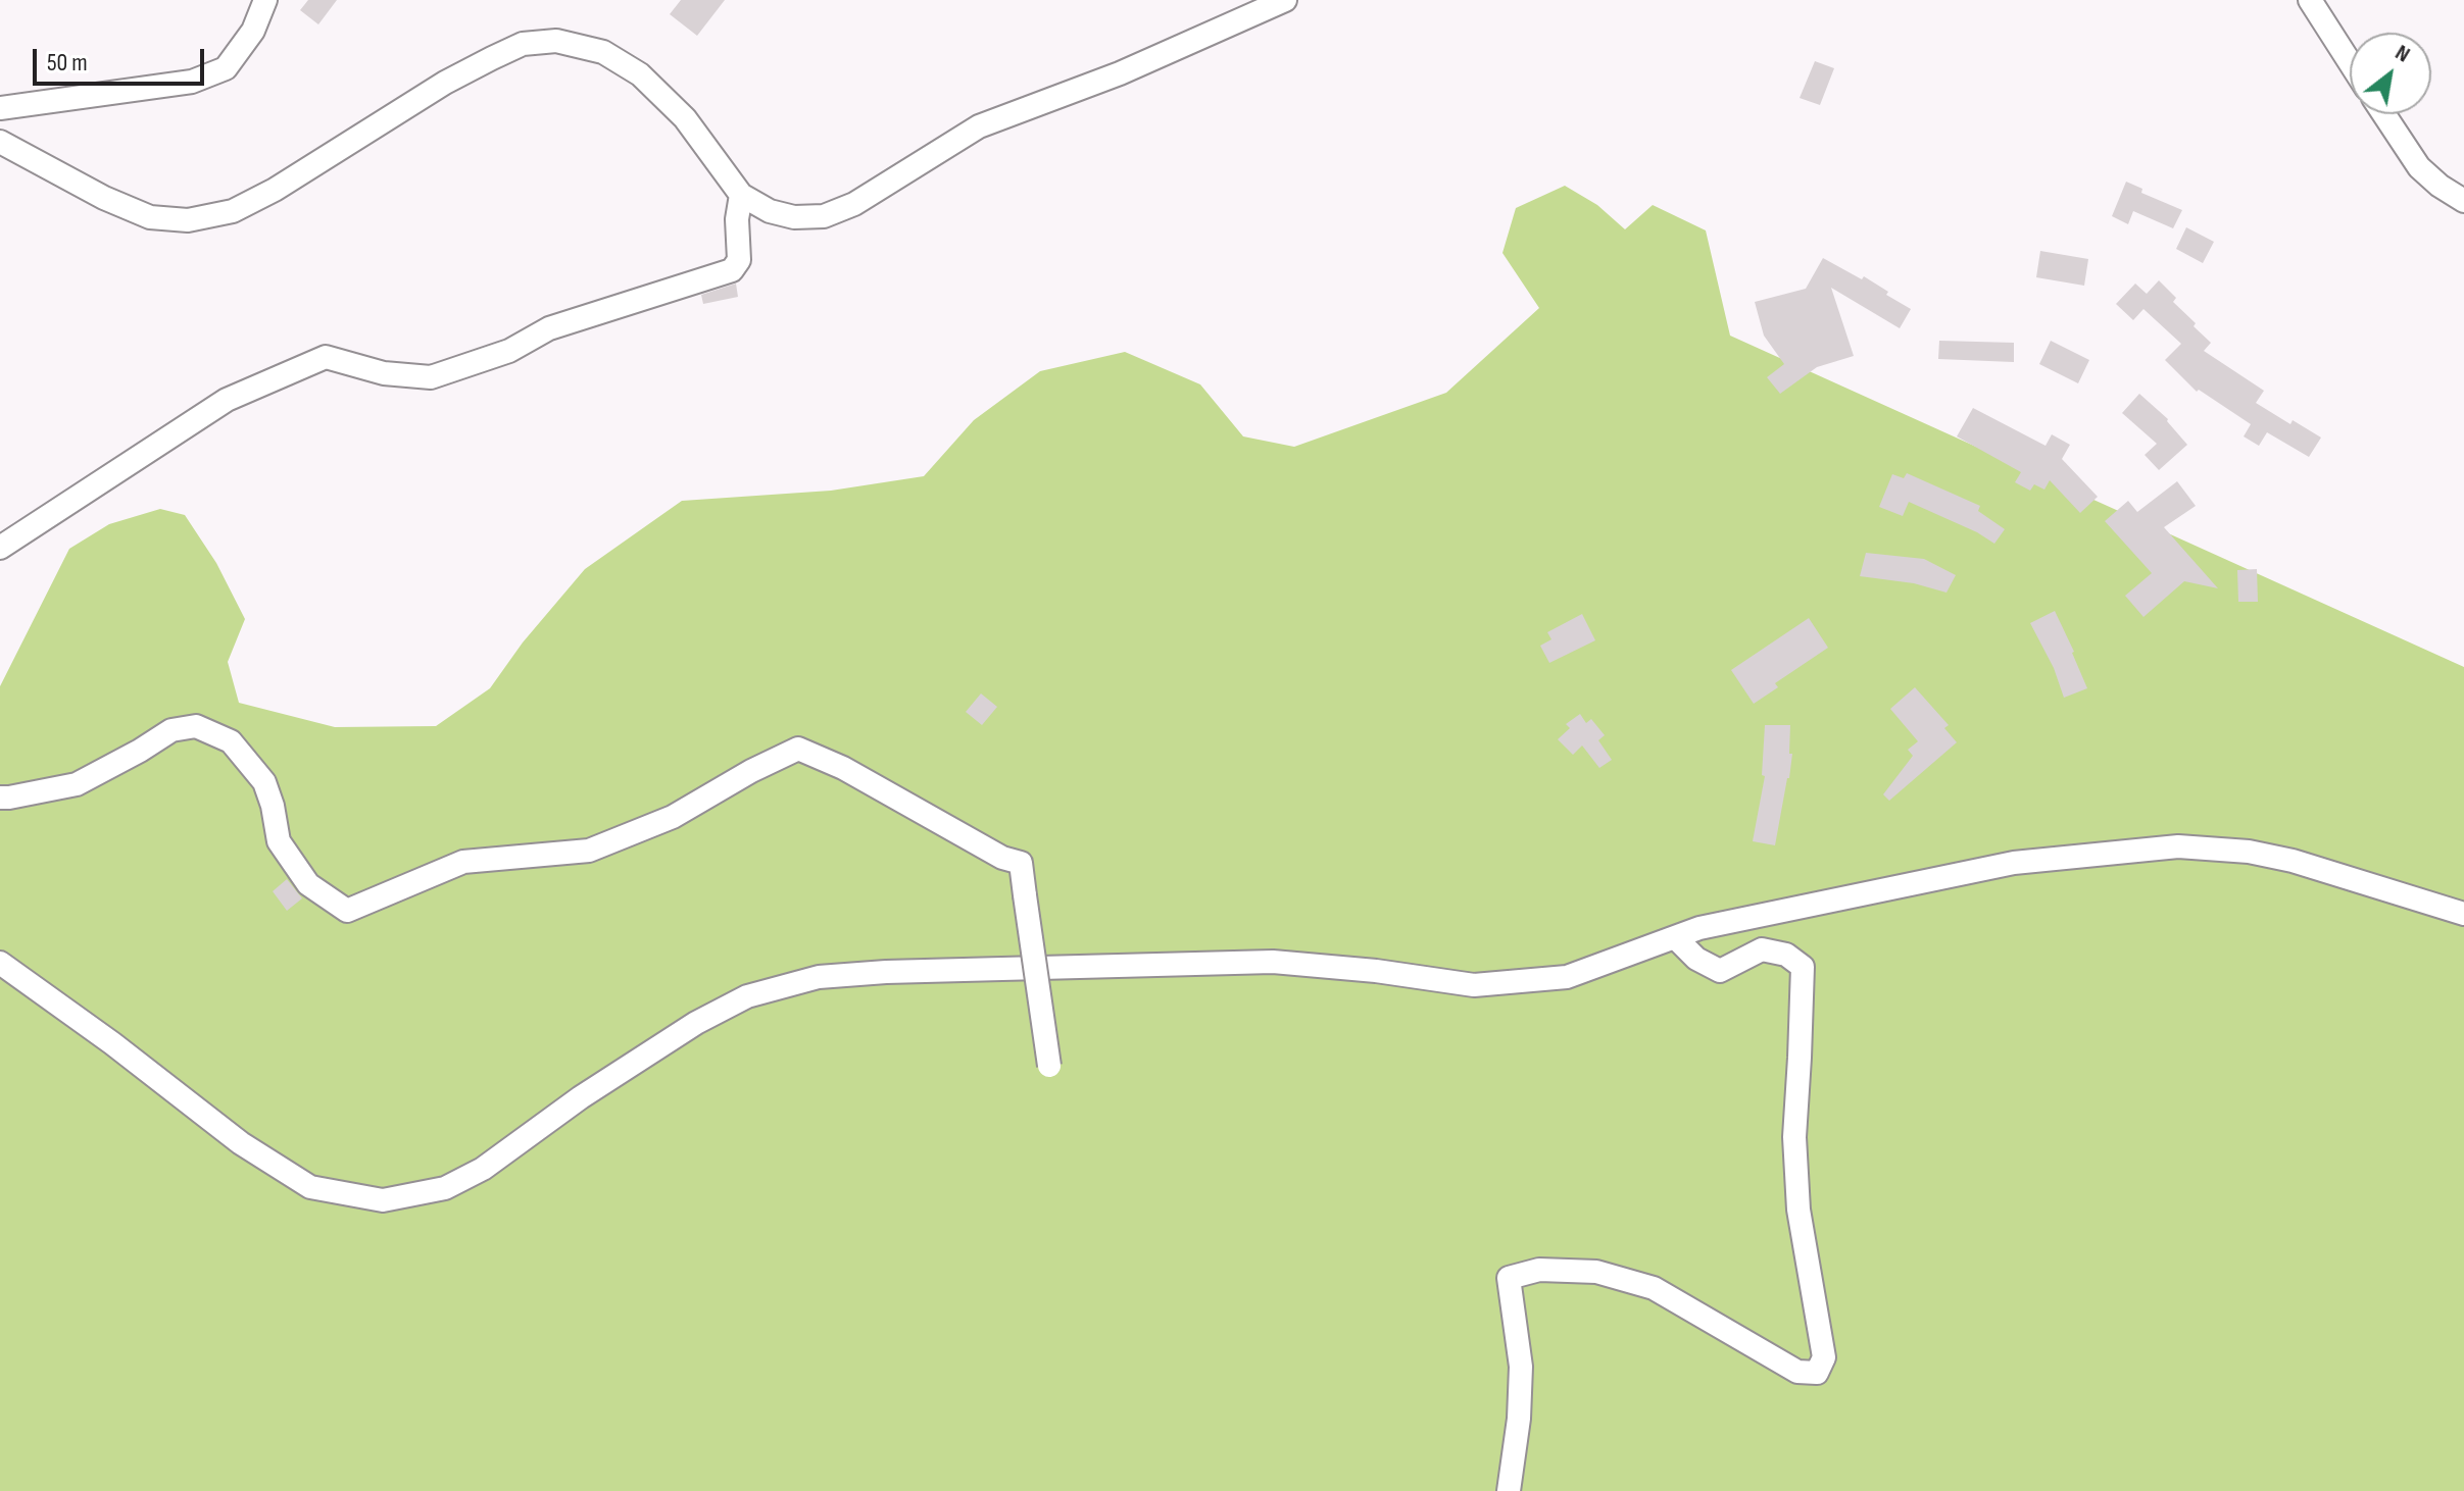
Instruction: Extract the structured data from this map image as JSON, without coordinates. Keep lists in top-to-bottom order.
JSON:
{
  "scale_bar": "50 m",
  "north": "top right"
}
